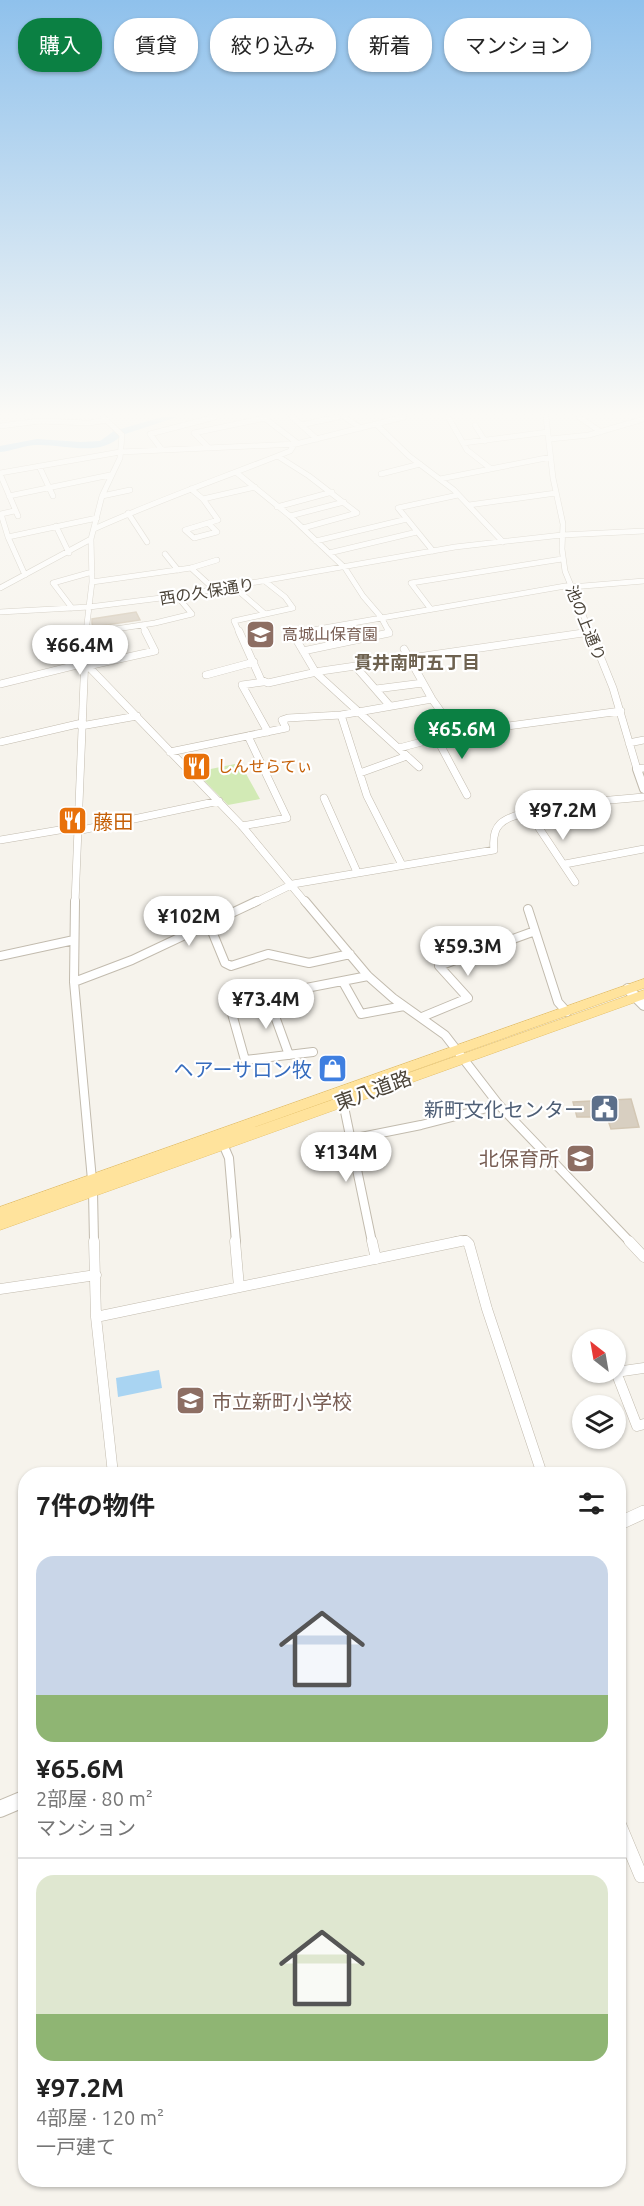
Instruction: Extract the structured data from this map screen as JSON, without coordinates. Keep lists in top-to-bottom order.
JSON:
{
  "streets": {
    "main road": ["東八道路"],
    "street": ["西の久保通り", "池の上通り"]
  },
  "crossings": [
    ["西の久保通り", "池の上通り"]
  ],
  "districts": ["貫井南町五丁目"],
  "places": {
    "school or university": ["高城山保育園", "北保育所", "市立新町小学校"],
    "restaurant": ["しんせらてぃ", "藤田"],
    "shop": ["ヘアーサロン牧"],
    "public building": ["新町文化センター"]
  },
  "north": "top left",
  "page": {
    "chip": [
      "購入",
      "賃貸",
      "絞り込み",
      "新着",
      "マンション"
    ],
    "price": [
      "¥66.4M",
      "¥65.6M",
      "¥97.2M",
      "¥102M",
      "¥59.3M",
      "¥73.4M",
      "¥134M"
    ],
    "heading": "7件の物件",
    "list": [
      {
        "name": "¥65.6M",
        "note": "2部屋 · 80 m² · マンション"
      },
      {
        "name": "¥97.2M",
        "note": "4部屋 · 120 m² · 一戸建て"
      }
    ]
  }
}
